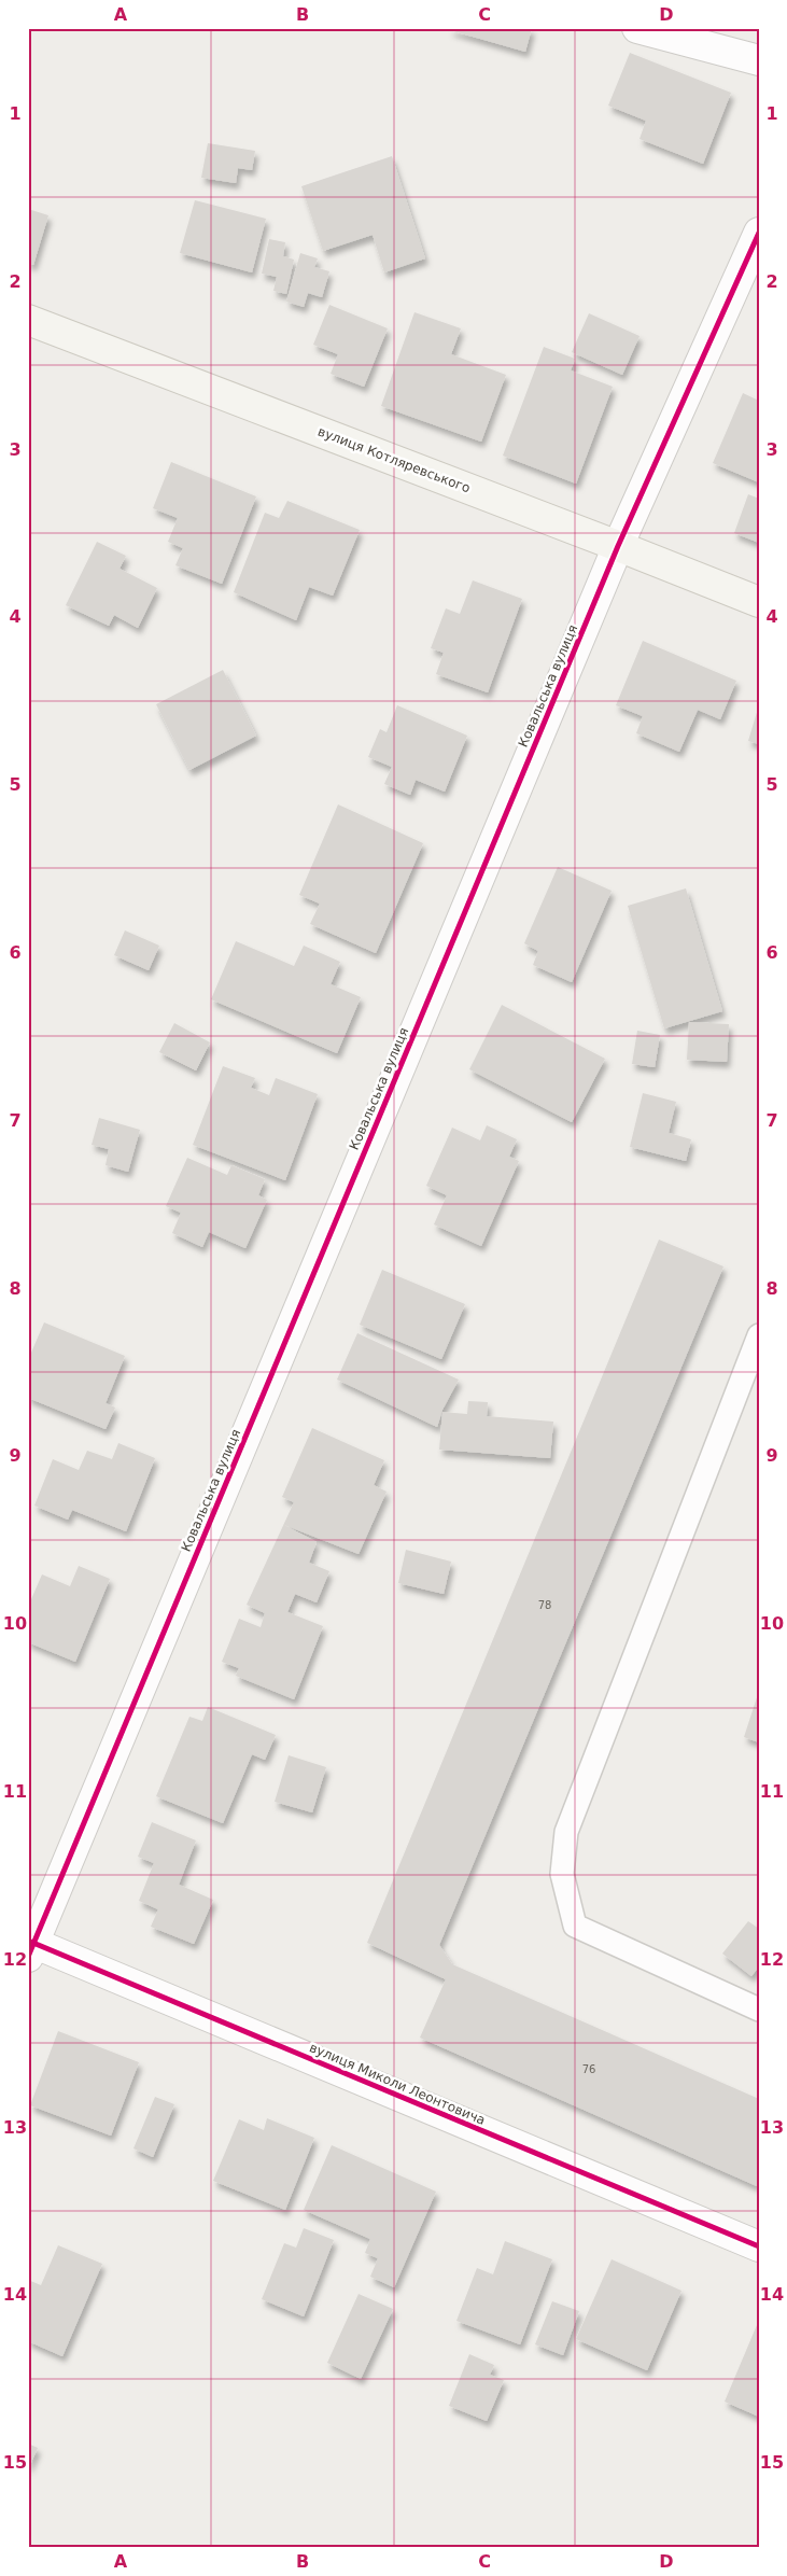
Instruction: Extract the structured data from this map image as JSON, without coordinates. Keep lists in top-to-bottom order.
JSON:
{
  "streets": {
    "main road": ["вулиця Котляревського"],
    "street": ["Ковальська вулиця", "вулиця Миколи Леонтовича"]
  },
  "crossings": [
    ["вулиця Котляревського", "Ковальська вулиця"],
    ["Ковальська вулиця", "вулиця Миколи Леонтовича"]
  ],
  "house_numbers": ["78", "76"],
  "grid": {
    "columns": [
      "A",
      "B",
      "C",
      "D"
    ],
    "rows": [
      "1",
      "2",
      "3",
      "4",
      "5",
      "6",
      "7",
      "8",
      "9",
      "10",
      "11",
      "12",
      "13",
      "14",
      "15"
    ]
  }
}
